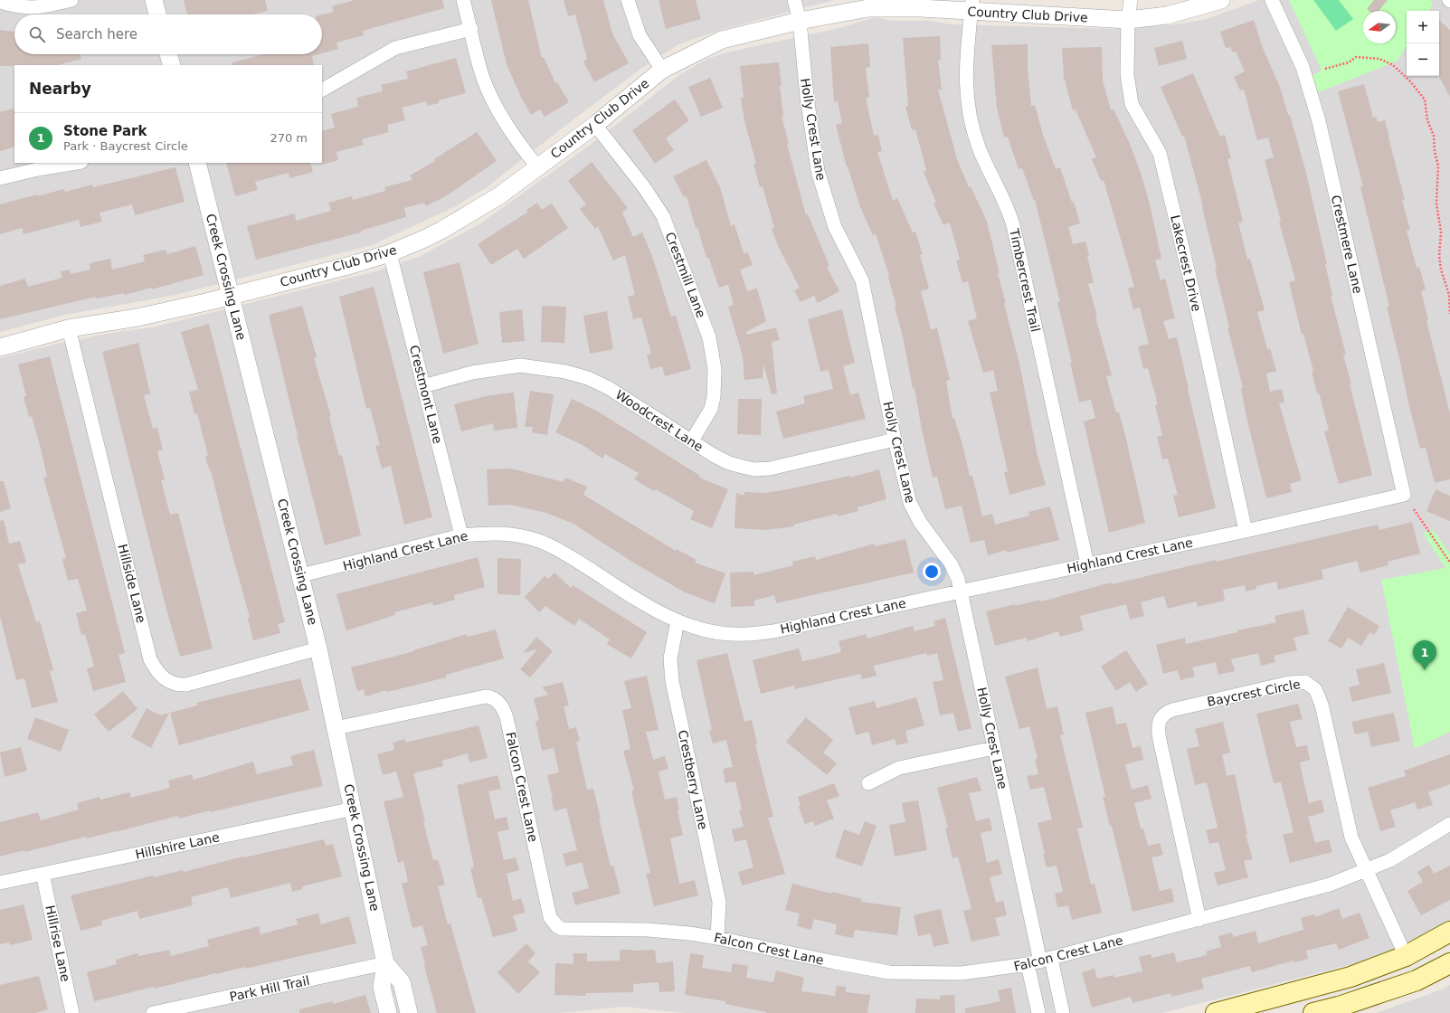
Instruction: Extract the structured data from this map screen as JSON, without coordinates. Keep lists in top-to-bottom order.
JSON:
{
  "streets": {
    "street": [
      "Country Club Drive",
      "Holly Crest Lane",
      "Crestmere Lane",
      "Lakecrest Drive",
      "Crestmill Lane",
      "Creek Crossing Lane",
      "Timbercrest Trail",
      "Crestmont Lane",
      "Woodcrest Lane",
      "Highland Crest Lane",
      "Hillside Lane",
      "Baycrest Circle",
      "Crestberry Lane",
      "Falcon Crest Lane",
      "Hillshire Lane",
      "Hillrise Lane",
      "Park Hill Trail"
    ]
  },
  "crossings": [
    ["Country Club Drive", "Holly Crest Lane"],
    ["Country Club Drive", "Lakecrest Drive"],
    ["Country Club Drive", "Crestmill Lane"],
    ["Country Club Drive", "Creek Crossing Lane"],
    ["Country Club Drive", "Timbercrest Trail"],
    ["Country Club Drive", "Crestmont Lane"],
    ["Country Club Drive", "Hillside Lane"],
    ["Holly Crest Lane", "Woodcrest Lane"],
    ["Holly Crest Lane", "Highland Crest Lane"],
    ["Holly Crest Lane", "Falcon Crest Lane"],
    ["Crestmere Lane", "Highland Crest Lane"],
    ["Lakecrest Drive", "Highland Crest Lane"],
    ["Crestmill Lane", "Woodcrest Lane"],
    ["Creek Crossing Lane", "Highland Crest Lane"],
    ["Creek Crossing Lane", "Hillside Lane"],
    ["Creek Crossing Lane", "Falcon Crest Lane"],
    ["Creek Crossing Lane", "Hillshire Lane"],
    ["Creek Crossing Lane", "Park Hill Trail"],
    ["Timbercrest Trail", "Highland Crest Lane"],
    ["Crestmont Lane", "Woodcrest Lane"],
    ["Crestmont Lane", "Highland Crest Lane"],
    ["Highland Crest Lane", "Crestberry Lane"],
    ["Baycrest Circle", "Falcon Crest Lane"],
    ["Crestberry Lane", "Falcon Crest Lane"],
    ["Hillshire Lane", "Hillrise Lane"]
  ],
  "north": "left",
  "page": {
    "map_buttons": ["+", "−"],
    "search": "Search here",
    "heading": "Nearby",
    "list": [
      {
        "mark": "1",
        "name": "Stone Park",
        "note": "Park · Baycrest Circle",
        "value": "270 m"
      }
    ],
    "pins": "1"
  }
}
